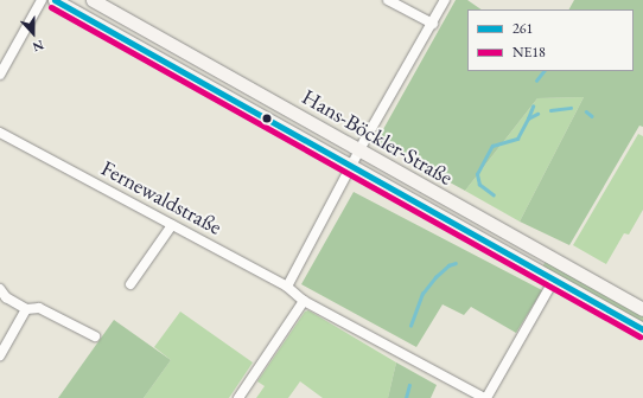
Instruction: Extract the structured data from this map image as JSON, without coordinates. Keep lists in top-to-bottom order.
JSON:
{
  "streets": {
    "main road": ["Hans-Böckler-Straße"],
    "street": ["Fernewaldstraße"]
  },
  "lines": ["transit line 261", "transit line NE18"],
  "legend": ["261", "NE18"],
  "north": "bottom"
}
